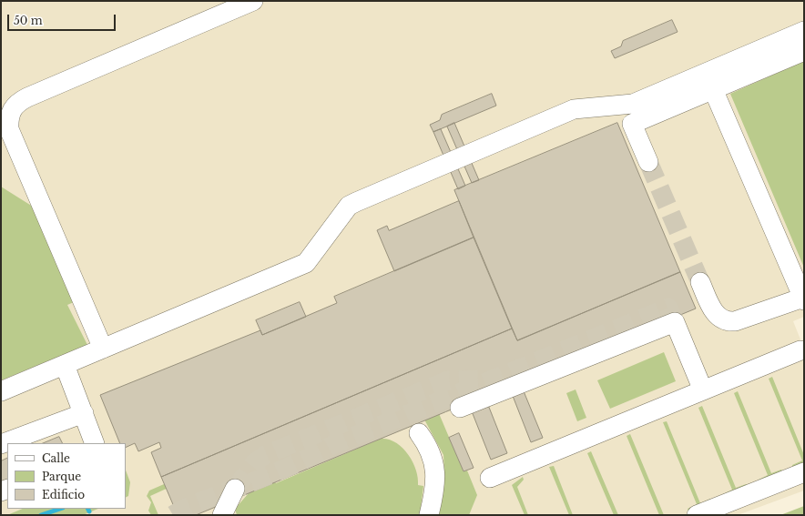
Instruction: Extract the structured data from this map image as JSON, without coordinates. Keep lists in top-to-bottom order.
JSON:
{
  "legend": ["Calle", "Parque", "Edificio"],
  "scale_bar": "50 m"
}
